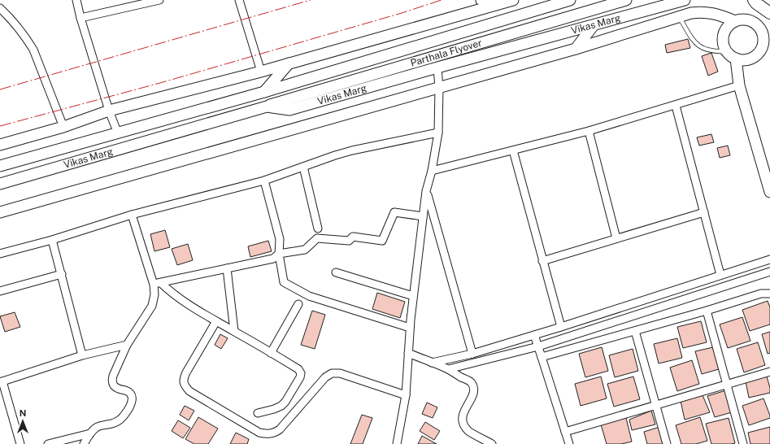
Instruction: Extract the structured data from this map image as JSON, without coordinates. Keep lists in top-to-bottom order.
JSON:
{
  "streets": {
    "main road": ["Vikas Marg", "Parthala Flyover"]
  },
  "crossings": [
    ["Vikas Marg", "Parthala Flyover"]
  ],
  "north": "top"
}
